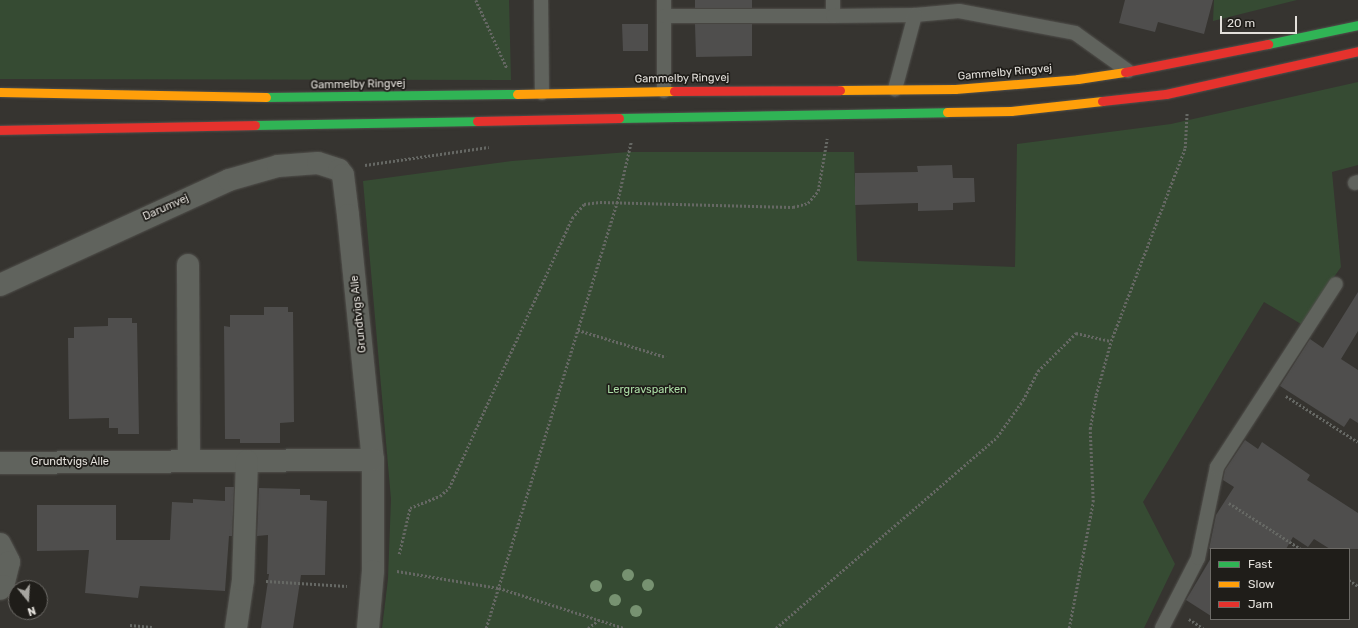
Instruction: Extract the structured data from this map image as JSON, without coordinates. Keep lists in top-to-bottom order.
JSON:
{
  "streets": {
    "street": ["Gammelby Ringvej", "Darumvej", "Grundtvigs Alle"]
  },
  "crossings": [
    ["Darumvej", "Grundtvigs Alle"]
  ],
  "parks": ["Lergravsparken"],
  "legend": ["Fast", "Slow", "Jam"],
  "scale_bar": "20 m",
  "north": "bottom"
}
